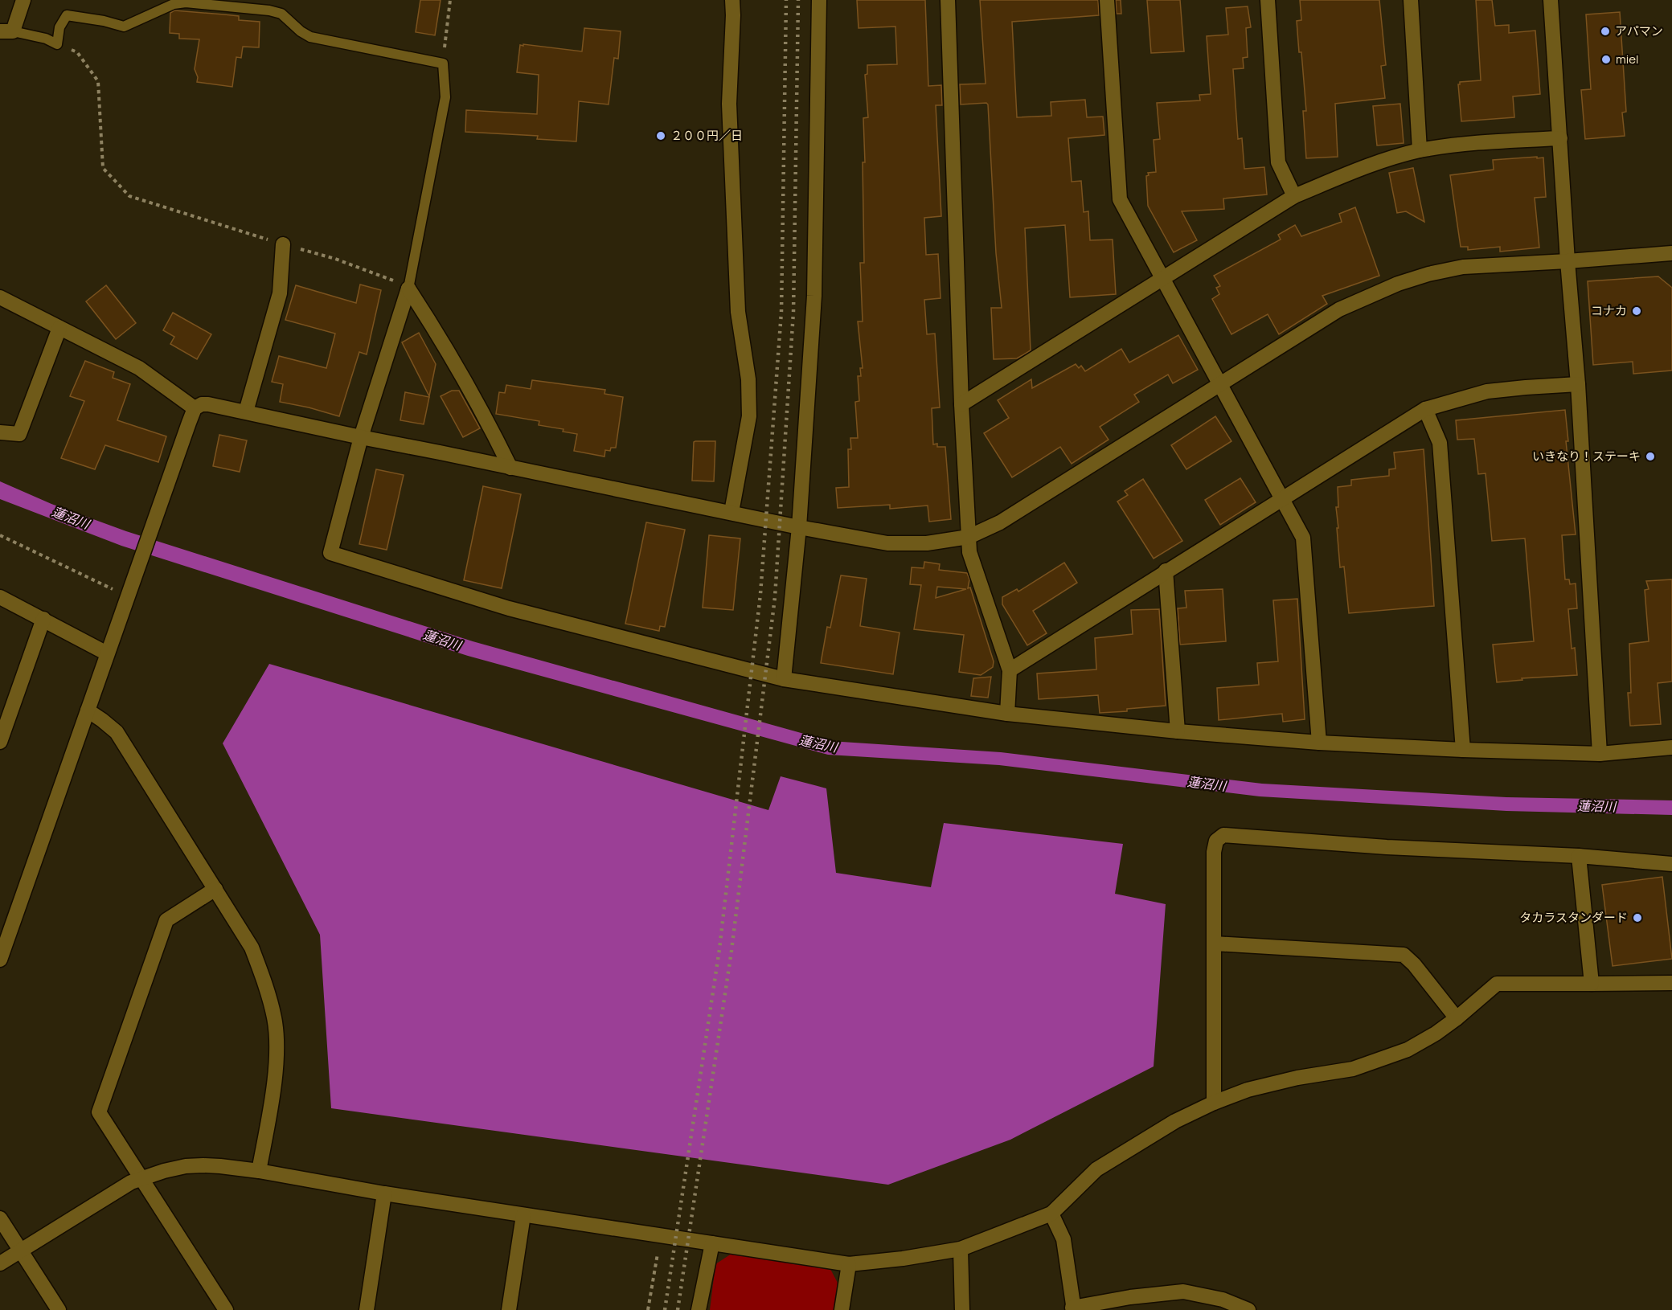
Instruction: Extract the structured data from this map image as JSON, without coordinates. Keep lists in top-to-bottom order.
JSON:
{
  "water": ["蓮沼川"],
  "places": [
    "アパマン",
    "miel",
    "２００円／日",
    "コナカ",
    "いきなり！ステーキ",
    "タカラスタンダード"
  ]
}
